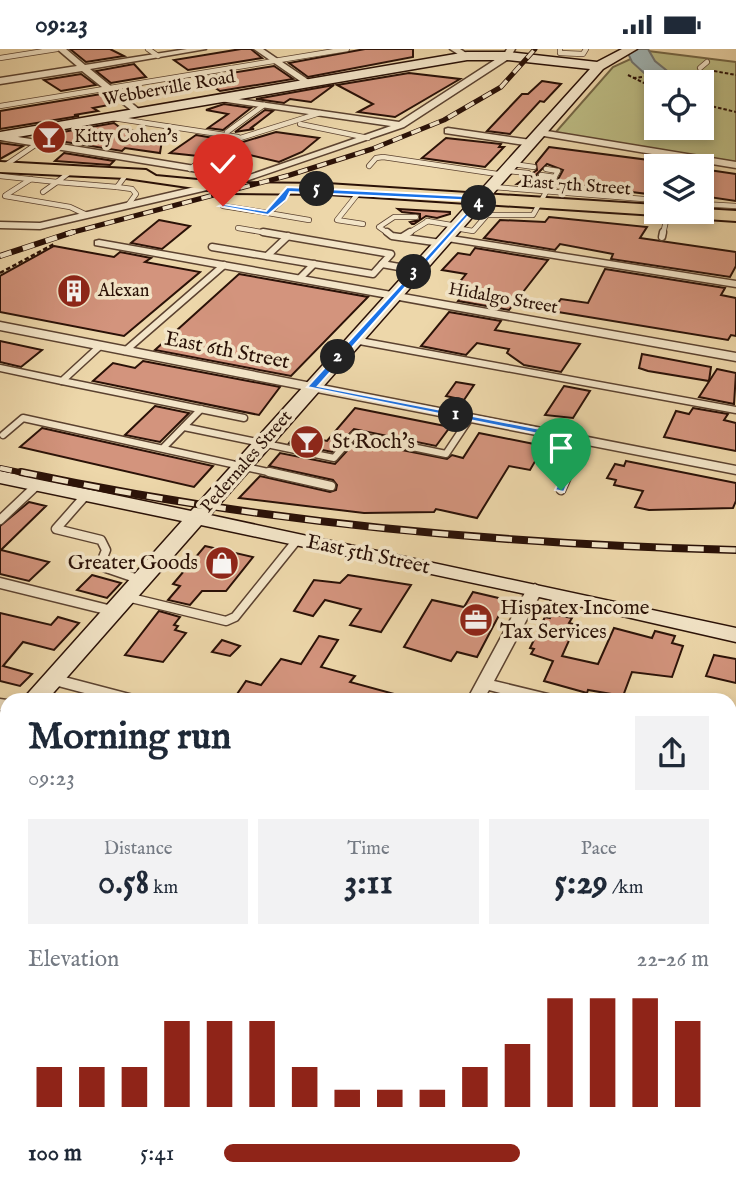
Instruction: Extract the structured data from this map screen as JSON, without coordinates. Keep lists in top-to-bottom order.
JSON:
{
  "streets": {
    "main road": ["East 7th Street"],
    "street": [
      "Webberville Road",
      "Hidalgo Street",
      "East 6th Street",
      "Pedernales Street",
      "East 5th Street"
    ]
  },
  "crossings": [
    ["Webberville Road", "Pedernales Street"],
    ["East 7th Street", "Pedernales Street"],
    ["Hidalgo Street", "Pedernales Street"],
    ["East 6th Street", "Pedernales Street"],
    ["Pedernales Street", "East 5th Street"]
  ],
  "places": {
    "bar": ["Kitty Cohen's", "St Roch's"],
    "building": ["Alexan"],
    "shop": ["Greater Goods"],
    "office": ["Hispatex Income Tax Services"]
  },
  "page": {
    "status": "09:23",
    "pins": [
      "5",
      "4",
      "3",
      "2",
      "1"
    ],
    "heading": ["Morning run", "09:23"],
    "stats": [
      ["Distance", "0.58 km"],
      ["Time", "3:11"],
      ["Pace", "5:29 /km"]
    ],
    "chart": ["Elevation", "22–26 m"],
    "list": [
      {
        "name": "100 m",
        "note": "5:41"
      }
    ]
  }
}
